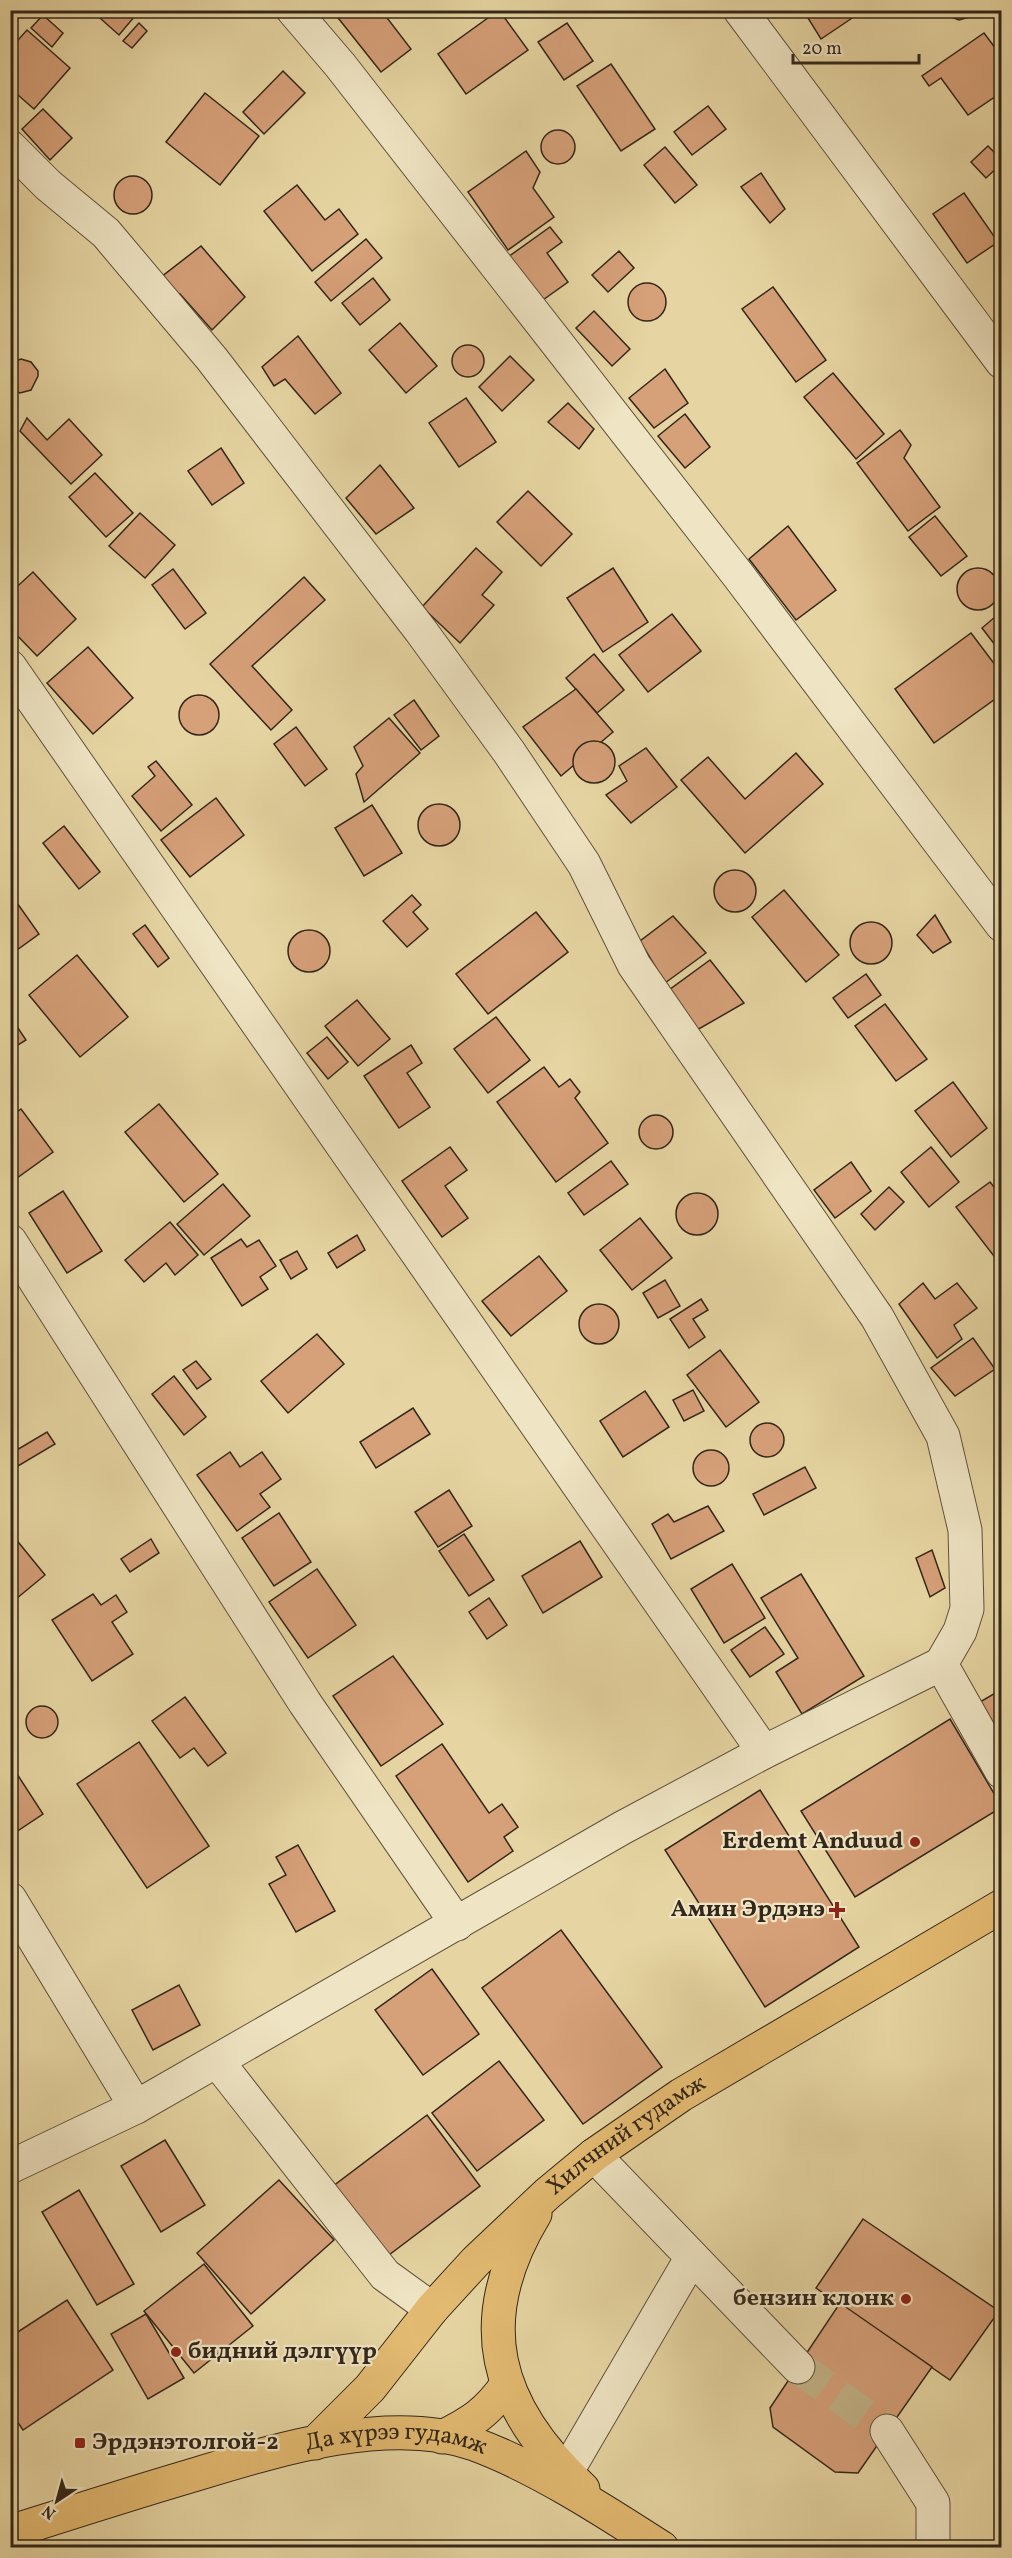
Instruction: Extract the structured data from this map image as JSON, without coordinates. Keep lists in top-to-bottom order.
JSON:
{
  "streets": {
    "main road": ["Хилчний гудамж", "Да хүрээ гудамж"]
  },
  "crossings": [
    ["Хилчний гудамж", "Да хүрээ гудамж"]
  ],
  "places": {
    "other": ["Erdemt Anduud", "бензин клонк", "бидний дэлгүүр"],
    "health": ["Амин Эрдэнэ"],
    "transit": ["Эрдэнэтолгой-2"]
  },
  "scale_bar": "20 m",
  "north": "bottom left"
}
